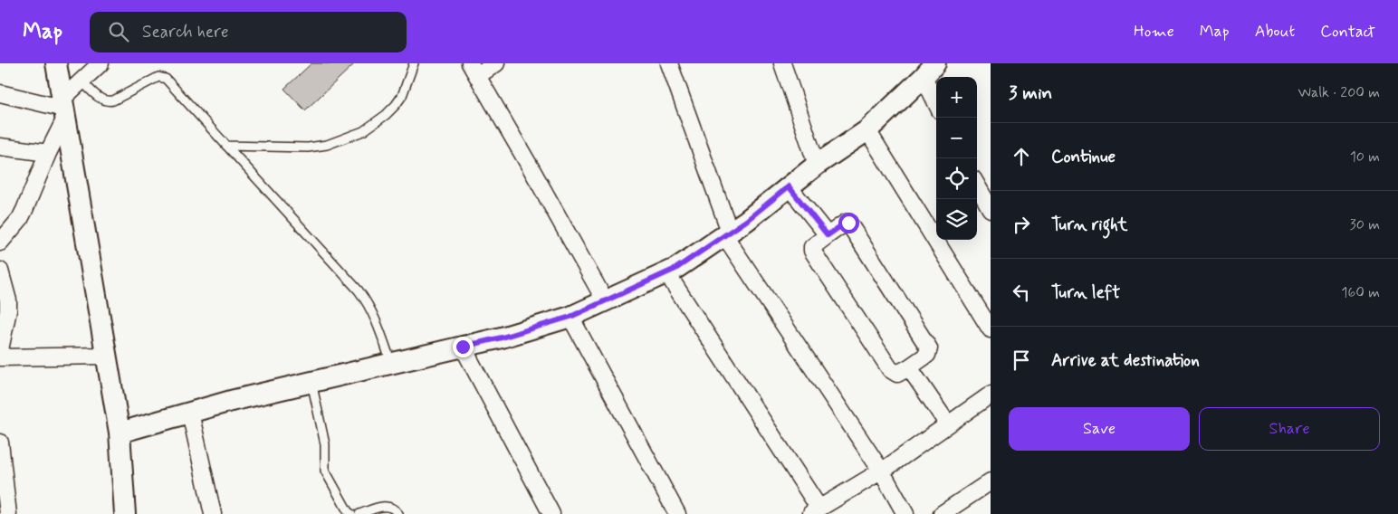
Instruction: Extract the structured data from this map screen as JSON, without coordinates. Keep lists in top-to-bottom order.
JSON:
{
  "page": {
    "header": "Map",
    "search": "Search here",
    "nav": [
      "Home",
      "Map",
      "About",
      "Contact"
    ],
    "heading": ["3 min", "Walk · 200 m"],
    "map_buttons": ["+", "−"],
    "list": [
      ["Continue", "10 m"],
      ["Turn right", "30 m"],
      ["Turn left", "160 m"],
      "Arrive at destination"
    ],
    "buttons": ["Save", "Share"]
  }
}
